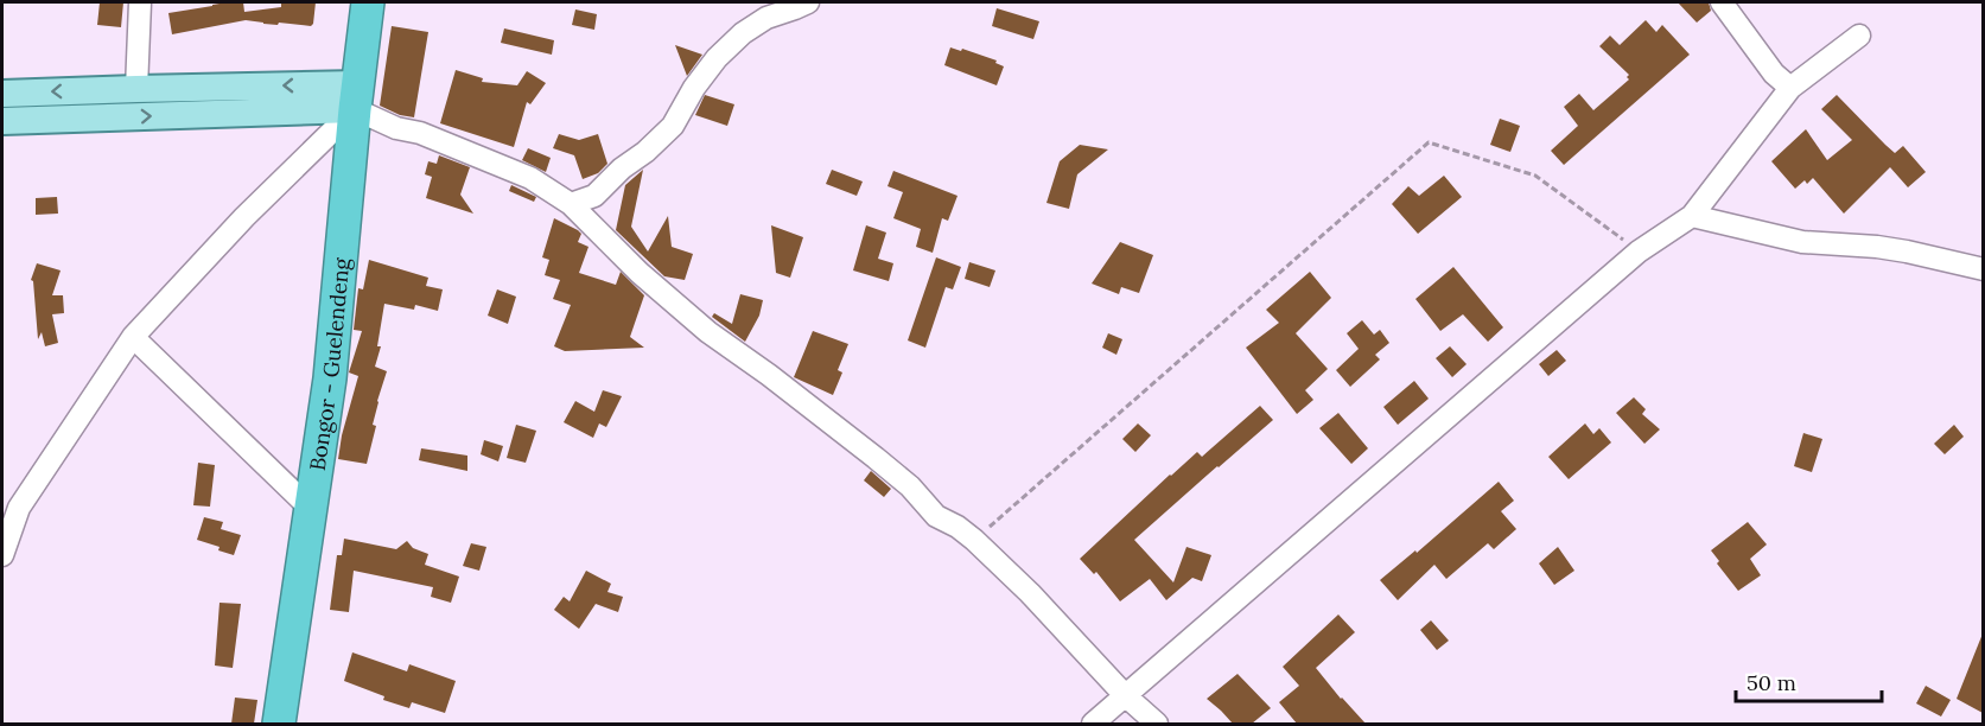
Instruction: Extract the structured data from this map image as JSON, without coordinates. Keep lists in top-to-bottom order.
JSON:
{
  "streets": {
    "highway": ["Bongor - Guelendeng"]
  },
  "scale_bar": "50 m"
}
